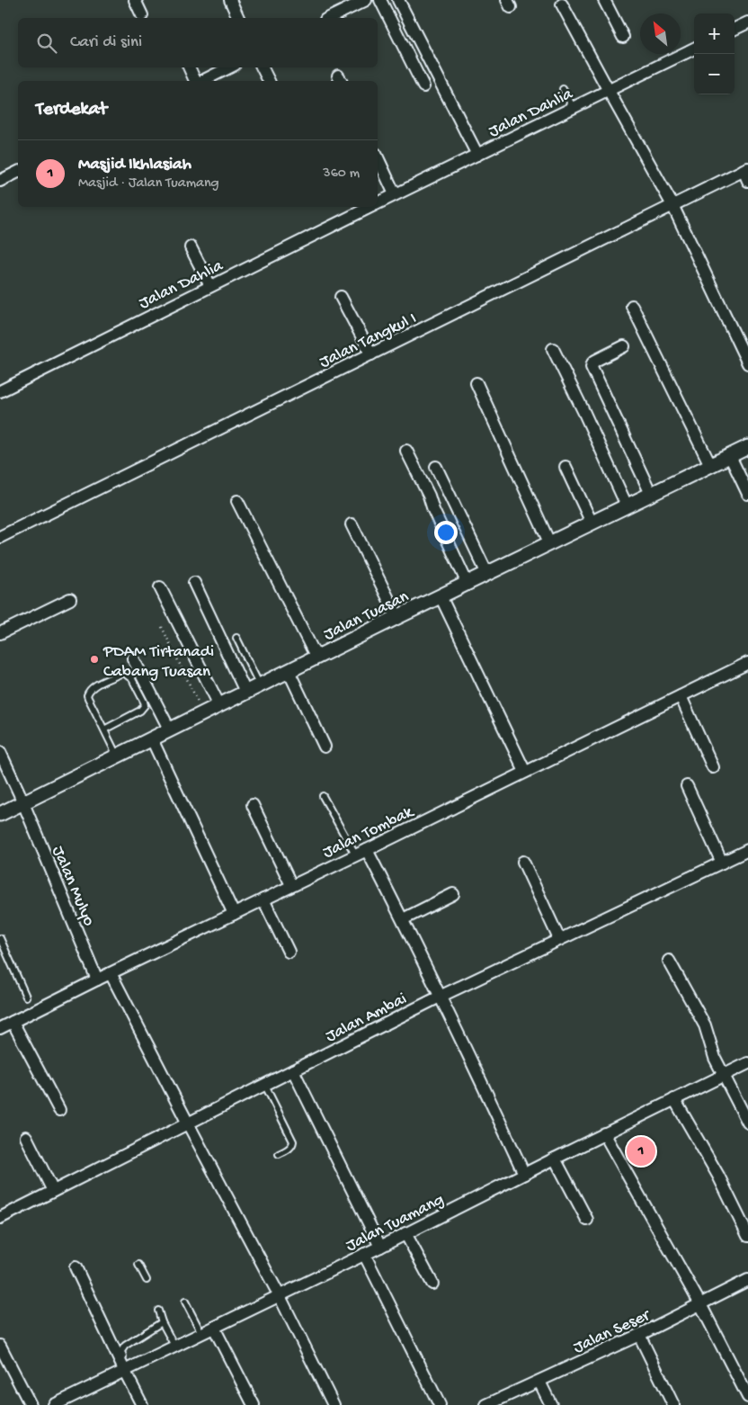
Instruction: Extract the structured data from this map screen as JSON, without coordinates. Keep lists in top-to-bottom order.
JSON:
{
  "streets": {
    "street": [
      "Jalan Dahlia",
      "Jalan Tangkul I",
      "Jalan Tuasan",
      "Jalan Tombak",
      "Jalan Mulyo",
      "Jalan Ambai",
      "Jalan Tuamang",
      "Jalan Seser"
    ]
  },
  "crossings": [
    ["Jalan Tuasan", "Jalan Mulyo"],
    ["Jalan Tombak", "Jalan Mulyo"]
  ],
  "places": ["PDAM Tirtanadi Cabang Tuasan"],
  "north": "top left",
  "page": {
    "map_buttons": ["+", "−"],
    "search": "Cari di sini",
    "heading": "Terdekat",
    "list": [
      {
        "mark": "1",
        "name": "Masjid Ikhlasiah",
        "note": "Masjid · Jalan Tuamang",
        "value": "360 m"
      }
    ],
    "pins": "1"
  }
}
